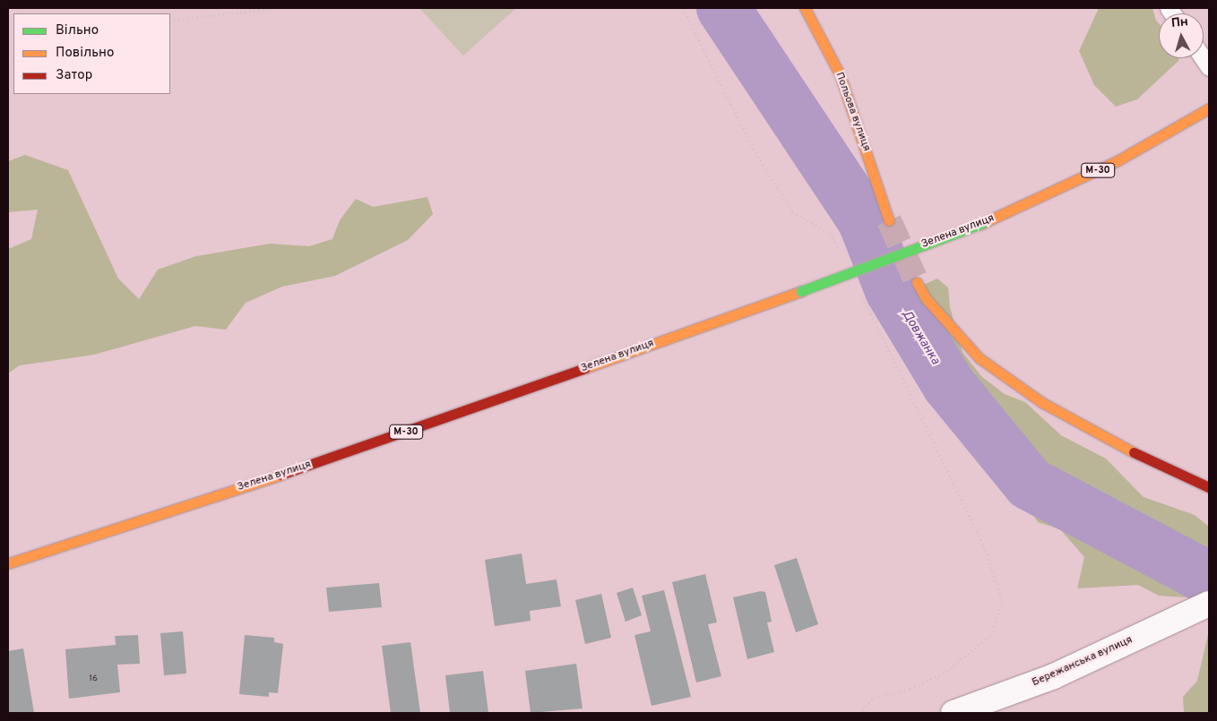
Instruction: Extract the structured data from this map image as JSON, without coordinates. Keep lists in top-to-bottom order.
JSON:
{
  "streets": {
    "main road": ["Польова вулиця", "М-30", "Зелена вулиця"],
    "street": ["Бережанська вулиця"]
  },
  "water": ["Довжанка"],
  "house_numbers": ["16"],
  "legend": ["Вільно", "Повільно", "Затор"],
  "north": "top"
}
